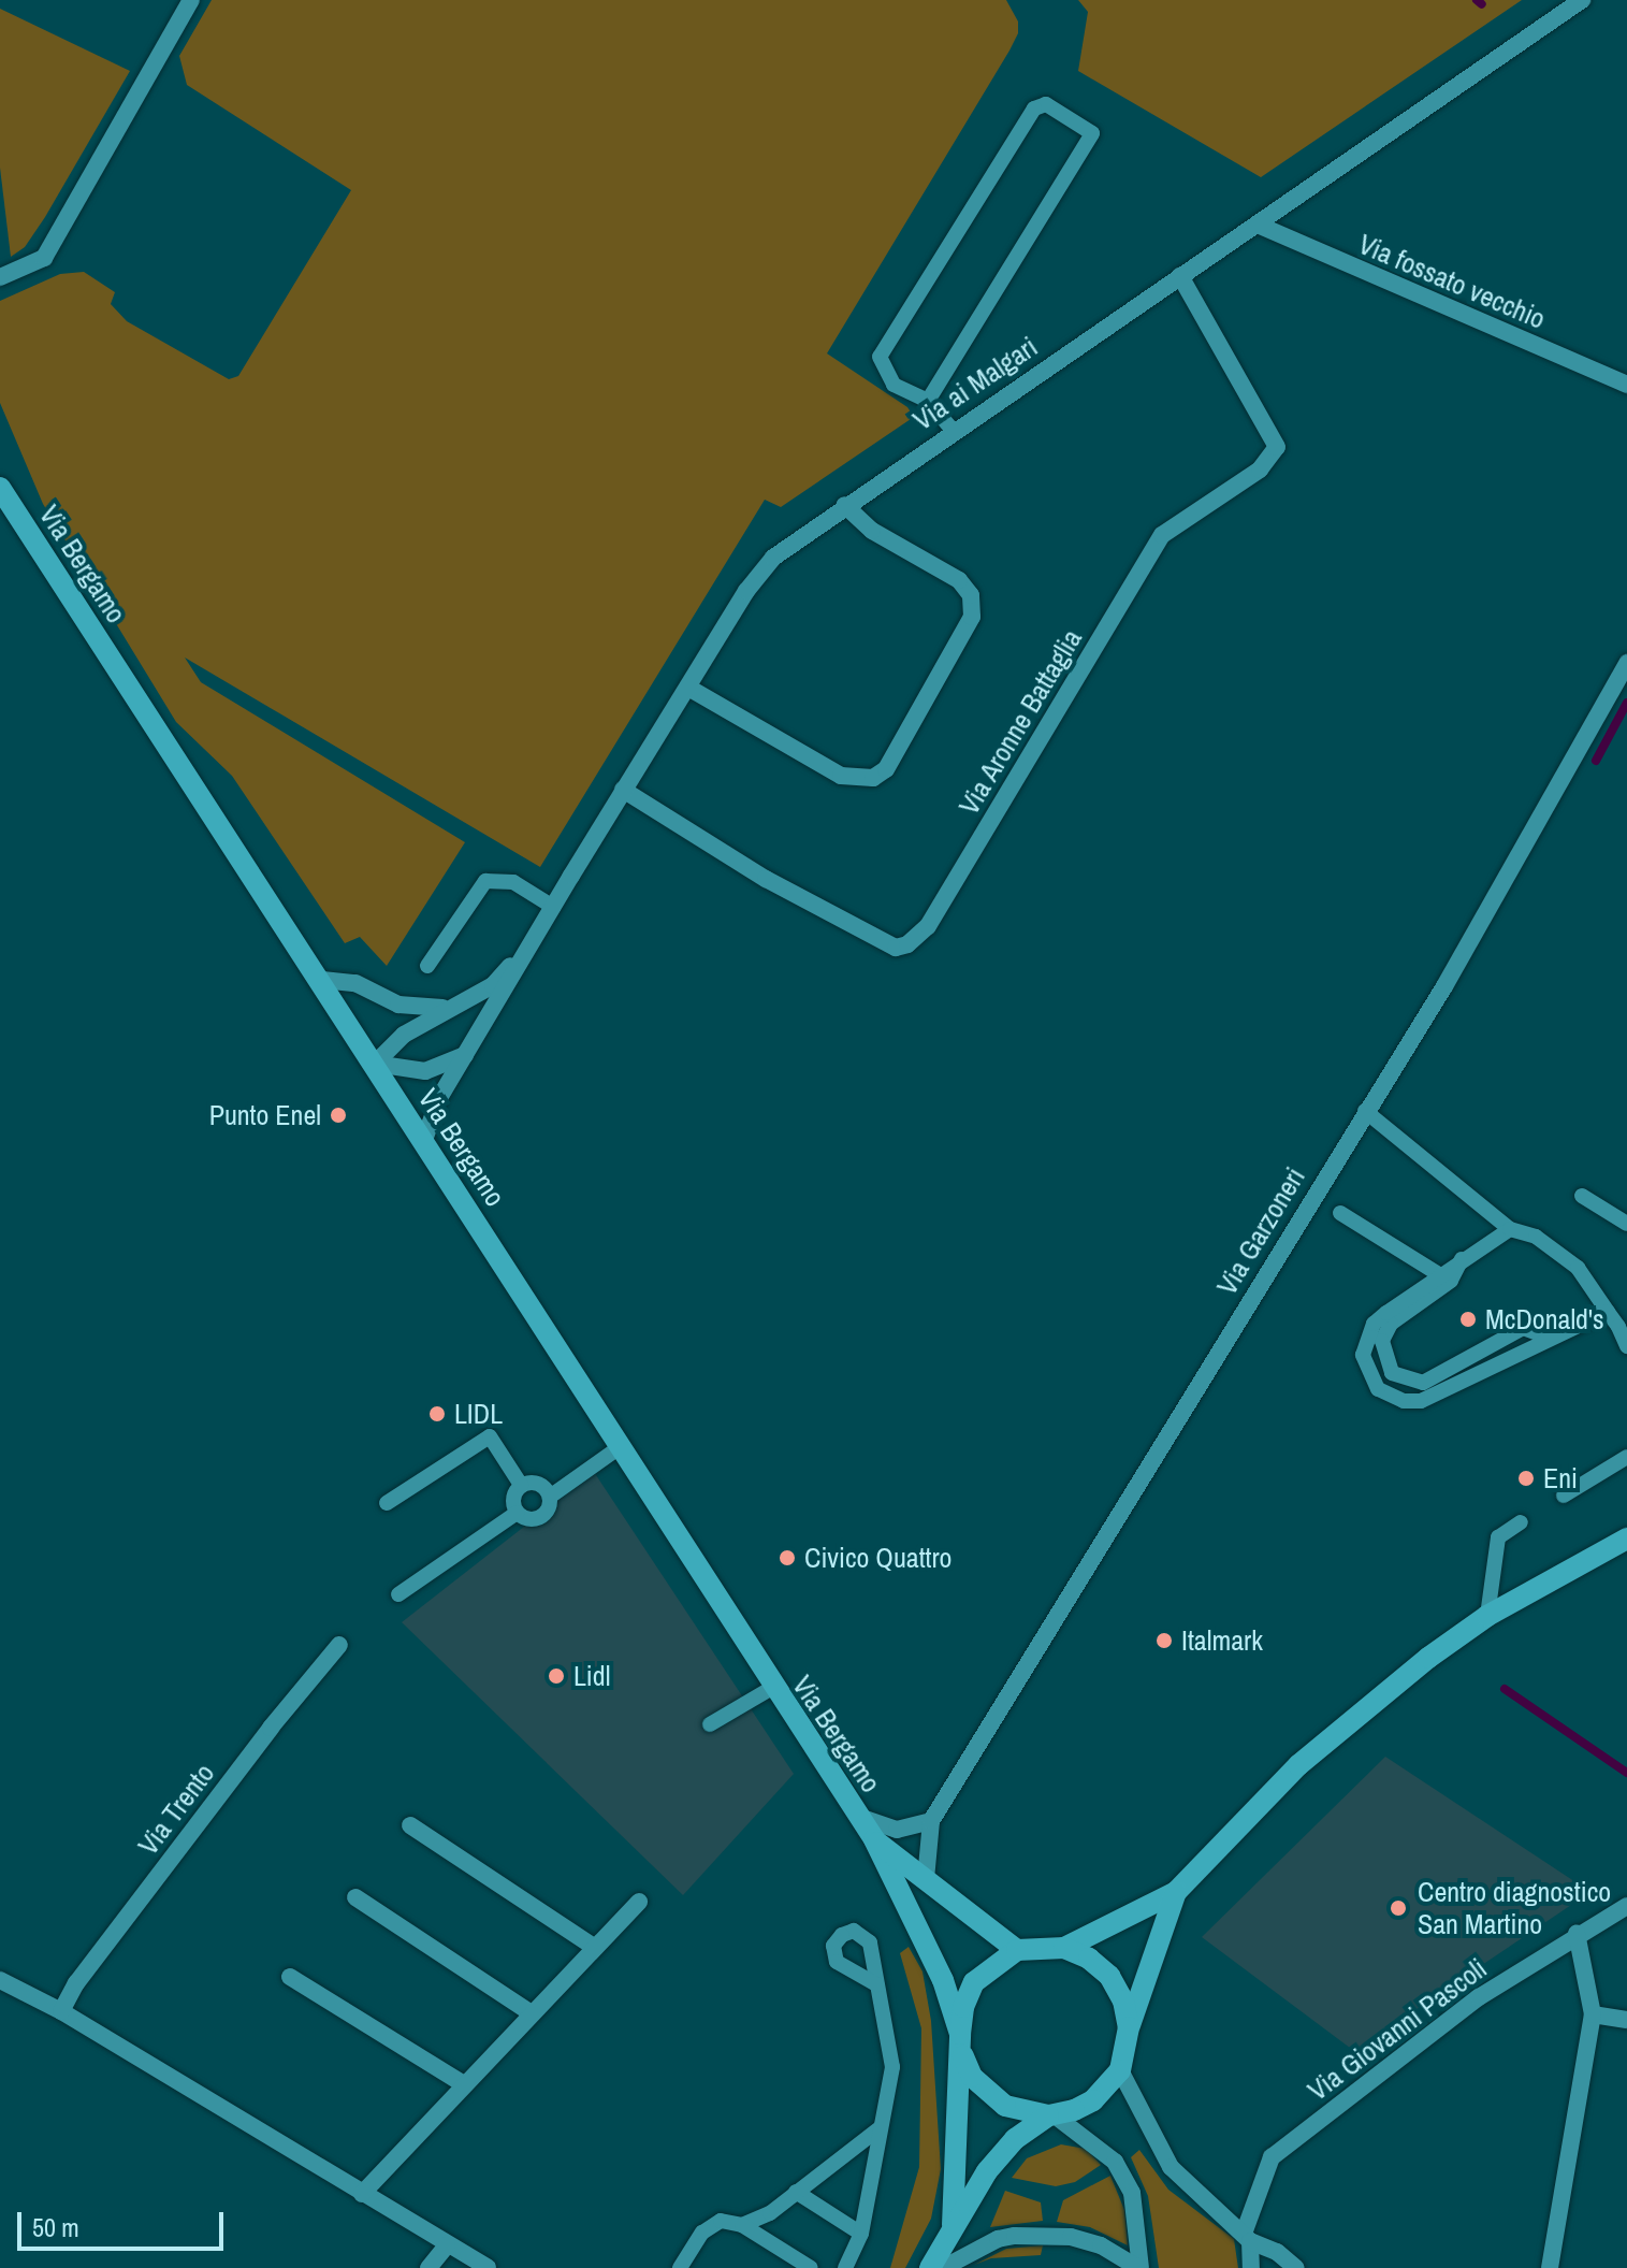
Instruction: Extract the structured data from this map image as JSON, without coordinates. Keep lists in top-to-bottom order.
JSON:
{
  "streets": {
    "main road": ["Via Bergamo"],
    "street": [
      "Via fossato vecchio",
      "Via ai Malgari",
      "Via Aronne Battaglia",
      "Via Garzoneri",
      "Via Trento",
      "Via Giovanni Pascoli"
    ]
  },
  "crossings": [
    ["Via fossato vecchio", "Via ai Malgari"],
    ["Via ai Malgari", "Via Bergamo"],
    ["Via ai Malgari", "Via Aronne Battaglia"],
    ["Via Bergamo", "Via Garzoneri"]
  ],
  "places": [
    "Punto Enel",
    "McDonald's",
    "LIDL",
    "Eni",
    "Civico Quattro",
    "Italmark",
    "Lidl",
    "Centro diagnostico San Martino"
  ],
  "scale_bar": "50 m"
}
